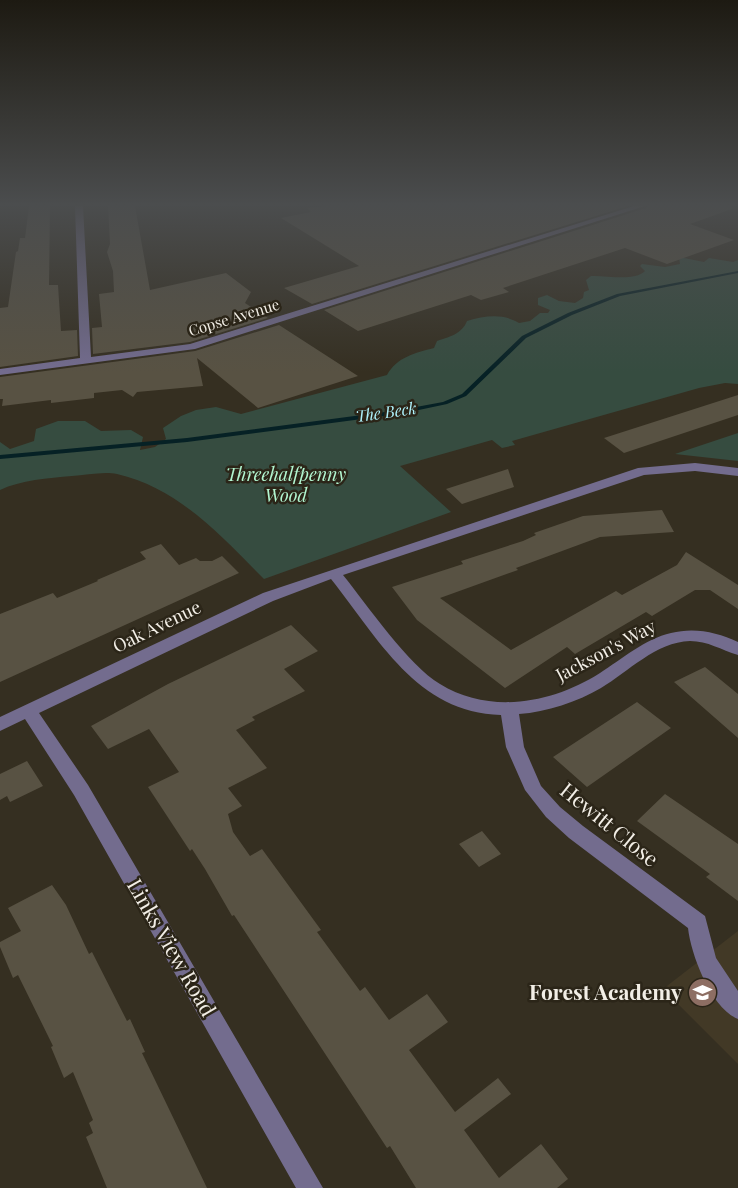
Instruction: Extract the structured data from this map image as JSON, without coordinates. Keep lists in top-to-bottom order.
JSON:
{
  "streets": {
    "street": [
      "Copse Avenue",
      "Oak Avenue",
      "Jackson's Way",
      "Hewitt Close",
      "Links View Road"
    ]
  },
  "crossings": [
    ["Oak Avenue", "Jackson's Way"],
    ["Oak Avenue", "Links View Road"],
    ["Jackson's Way", "Hewitt Close"]
  ],
  "water": ["The Beck"],
  "parks": ["Threehalfpenny Wood"],
  "places": {
    "school or university": ["Forest Academy"]
  }
}
